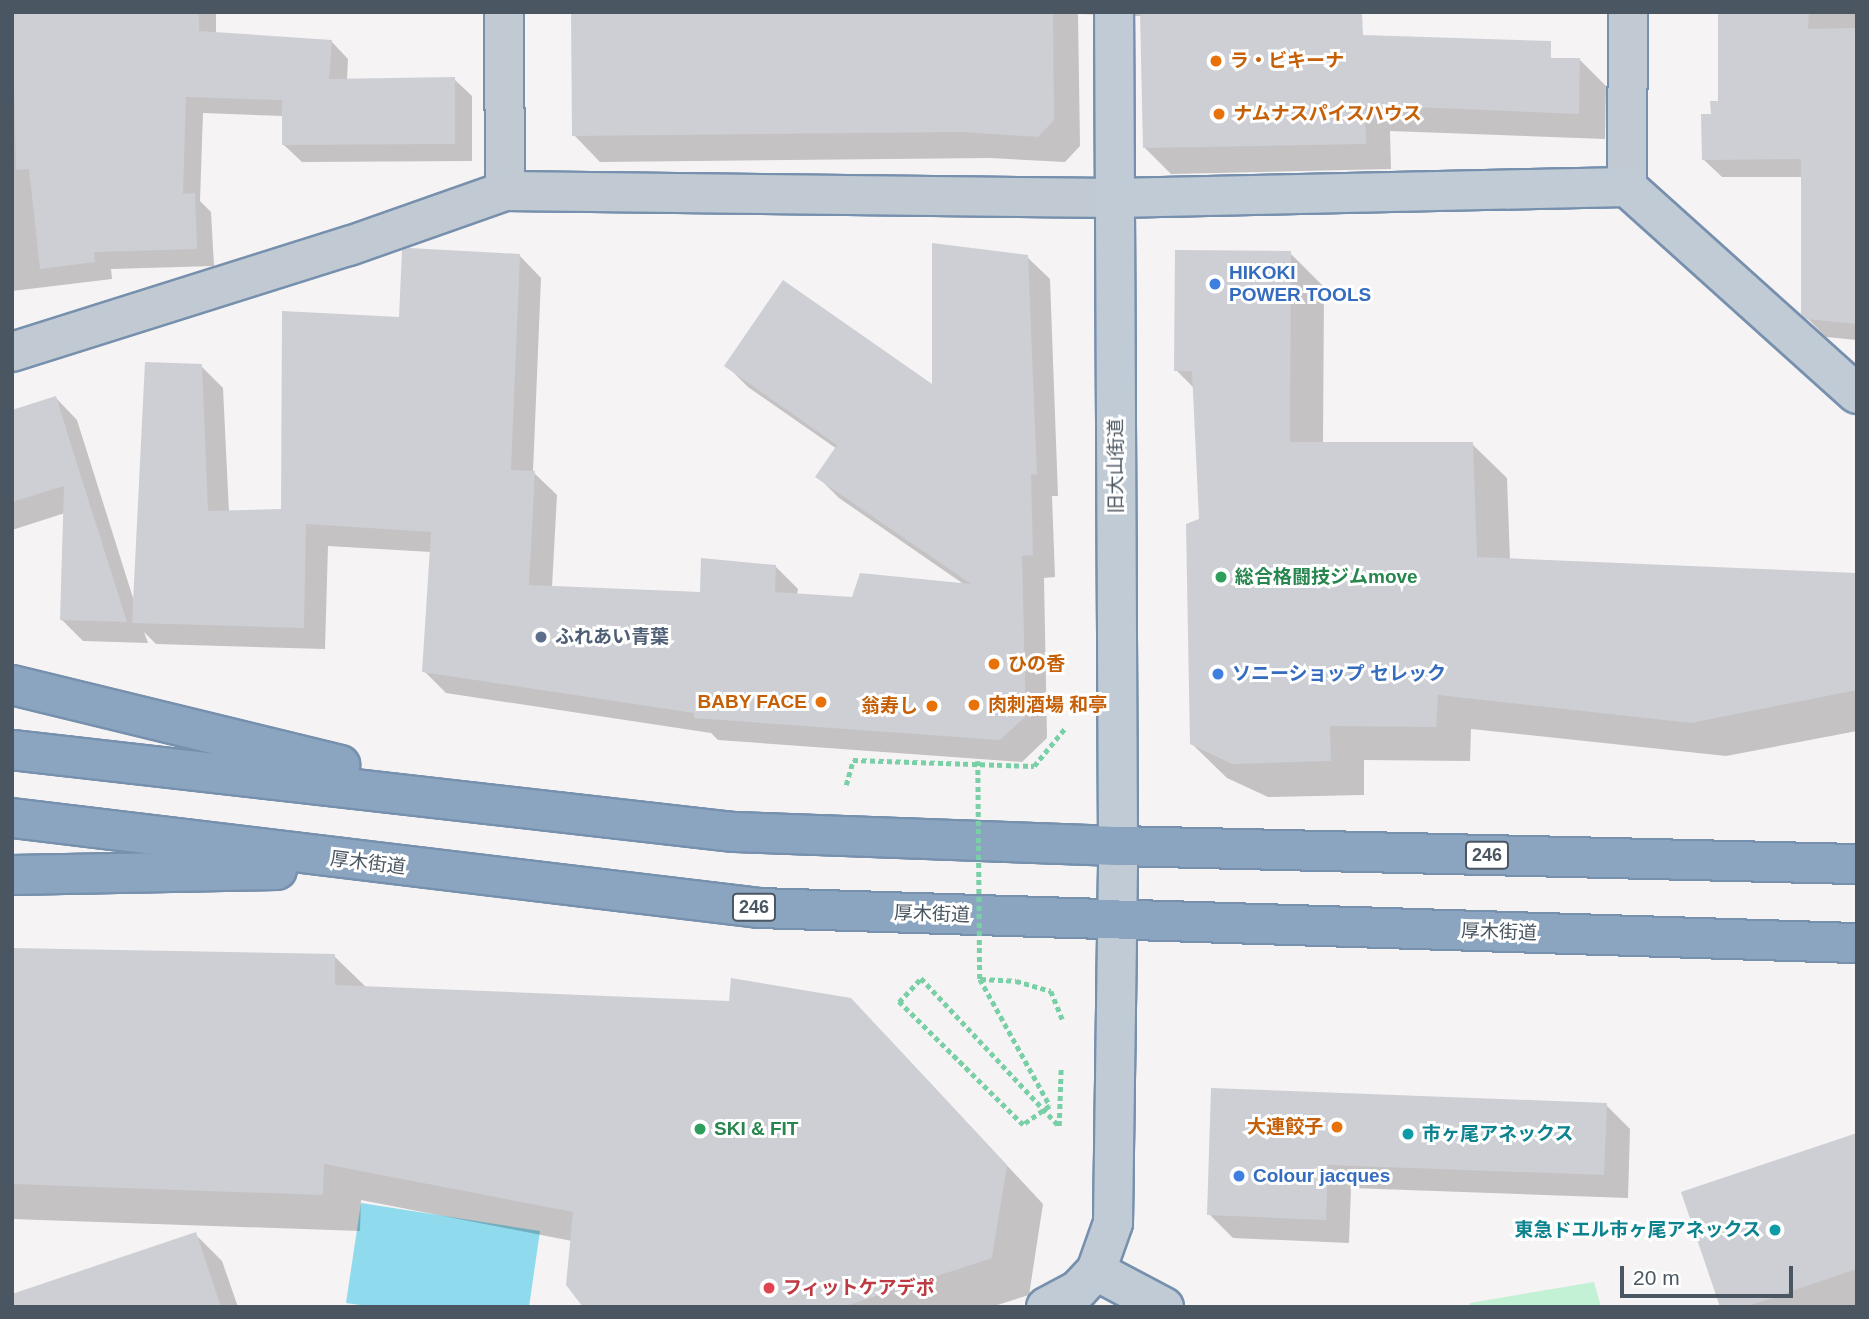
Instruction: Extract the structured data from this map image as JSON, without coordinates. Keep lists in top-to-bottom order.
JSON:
{
  "streets": {
    "highway": ["246", "厚木街道"],
    "street": ["旧大山街道"]
  },
  "crossings": [
    ["旧大山街道", "246"],
    ["旧大山街道", "厚木街道"],
    ["246", "厚木街道"]
  ],
  "places": [
    "ラ・ビキーナ",
    "ナムナスパイスハウス",
    "HIKOKI POWER TOOLS",
    "総合格闘技ジムmove",
    "ふれあい青葉",
    "ひの香",
    "ソニーショップ セレック",
    "BABY FACE",
    "肉刺酒場 和亭",
    "翁寿し",
    "大連餃子",
    "SKI & FIT",
    "市ヶ尾アネックス",
    "Colour jacques",
    "東急ドエル市ヶ尾アネックス",
    "フィットケアデポ"
  ],
  "scale_bar": "20 m"
}
